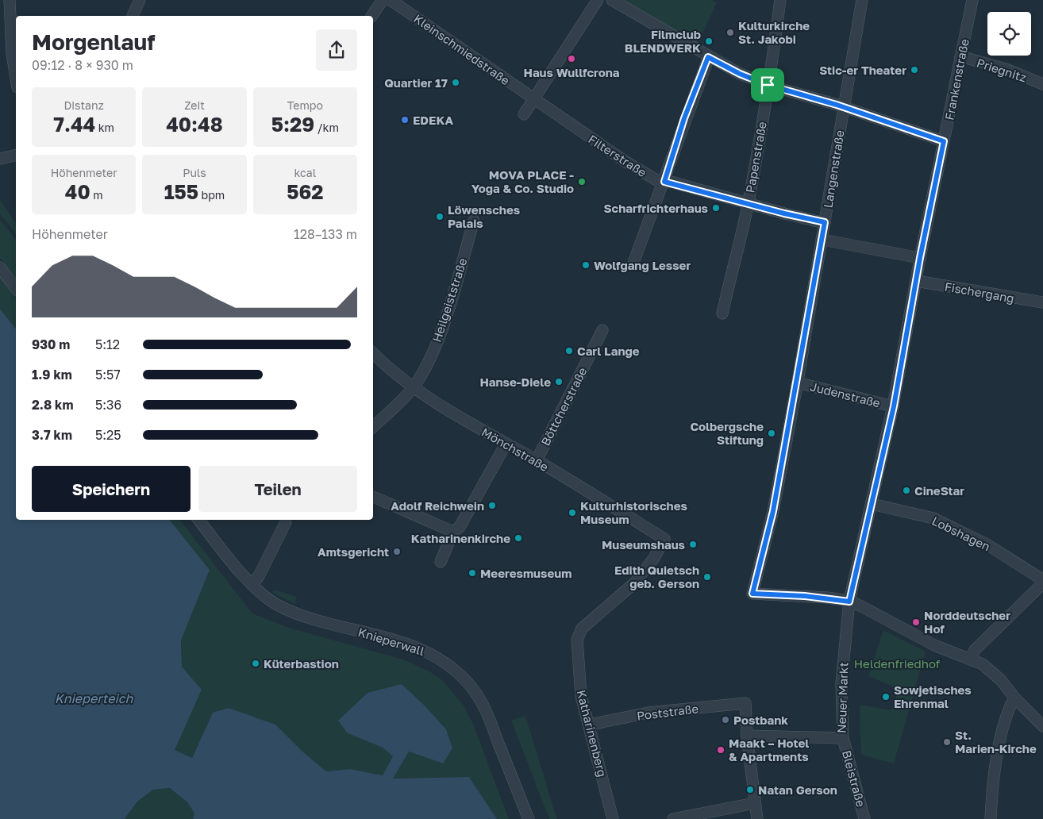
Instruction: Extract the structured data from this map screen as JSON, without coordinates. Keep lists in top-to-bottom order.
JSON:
{
  "streets": {
    "street": [
      "Kleinschmiedstraße",
      "Priegnitz",
      "Frankenstraße",
      "Filterstraße",
      "Papenstraße",
      "Langenstraße",
      "Fischergang",
      "Heilgeiststraße",
      "Judenstraße",
      "Böttcherstraße",
      "Mönchstraße",
      "Lobshagen",
      "Knieperwall",
      "Neuer Markt",
      "Poststraße",
      "Katharinenberg",
      "Bleistraße"
    ]
  },
  "crossings": [
    ["Kleinschmiedstraße", "Filterstraße"],
    ["Priegnitz", "Frankenstraße"],
    ["Frankenstraße", "Langenstraße"],
    ["Frankenstraße", "Fischergang"],
    ["Frankenstraße", "Judenstraße"],
    ["Frankenstraße", "Lobshagen"],
    ["Frankenstraße", "Neuer Markt"],
    ["Filterstraße", "Papenstraße"],
    ["Filterstraße", "Langenstraße"],
    ["Langenstraße", "Judenstraße"],
    ["Langenstraße", "Neuer Markt"],
    ["Heilgeiststraße", "Mönchstraße"],
    ["Böttcherstraße", "Mönchstraße"],
    ["Mönchstraße", "Katharinenberg"],
    ["Neuer Markt", "Poststraße"],
    ["Neuer Markt", "Bleistraße"],
    ["Poststraße", "Katharinenberg"]
  ],
  "water": ["Knieperteich"],
  "parks": ["Heldenfriedhof"],
  "places": [
    "Kulturkirche St. Jakobi",
    "Filmclub BLENDWERK",
    "Haus Wullfcrona",
    "Stic-er Theater",
    "Quartier 17",
    "EDEKA",
    "MOVA PLACE - Yoga & Co. Studio",
    "Scharfrichterhaus",
    "Löwensches Palais",
    "Wolfgang Lesser",
    "Carl Lange",
    "Hanse-Diele",
    "Colbergsche Stiftung",
    "CineStar",
    "Adolf Reichwein",
    "Kulturhistorisches Museum",
    "Katharinenkirche",
    "Museumshaus",
    "Amtsgericht",
    "Meeresmuseum",
    "Edith Quietsch geb. Gerson",
    "Norddeutscher Hof",
    "Küterbastion",
    "Sowjetisches Ehrenmal",
    "Postbank",
    "St. Marien-Kirche",
    "Maakt – Hotel & Apartments",
    "Natan Gerson"
  ],
  "page": {
    "heading": ["Morgenlauf", "09:12 · 8 × 930 m"],
    "stats": [
      ["Distanz", "7.44 km"],
      ["Zeit", "40:48"],
      ["Tempo", "5:29 /km"],
      ["Höhenmeter", "40 m"],
      ["Puls", "155 bpm"],
      ["kcal", "562"]
    ],
    "chart": ["Höhenmeter", "128–133 m"],
    "list": [
      {
        "name": "930 m",
        "note": "5:12"
      },
      {
        "name": "1.9 km",
        "note": "5:57"
      },
      {
        "name": "2.8 km",
        "note": "5:36"
      },
      {
        "name": "3.7 km",
        "note": "5:25"
      }
    ],
    "buttons": ["Speichern", "Teilen"]
  }
}
